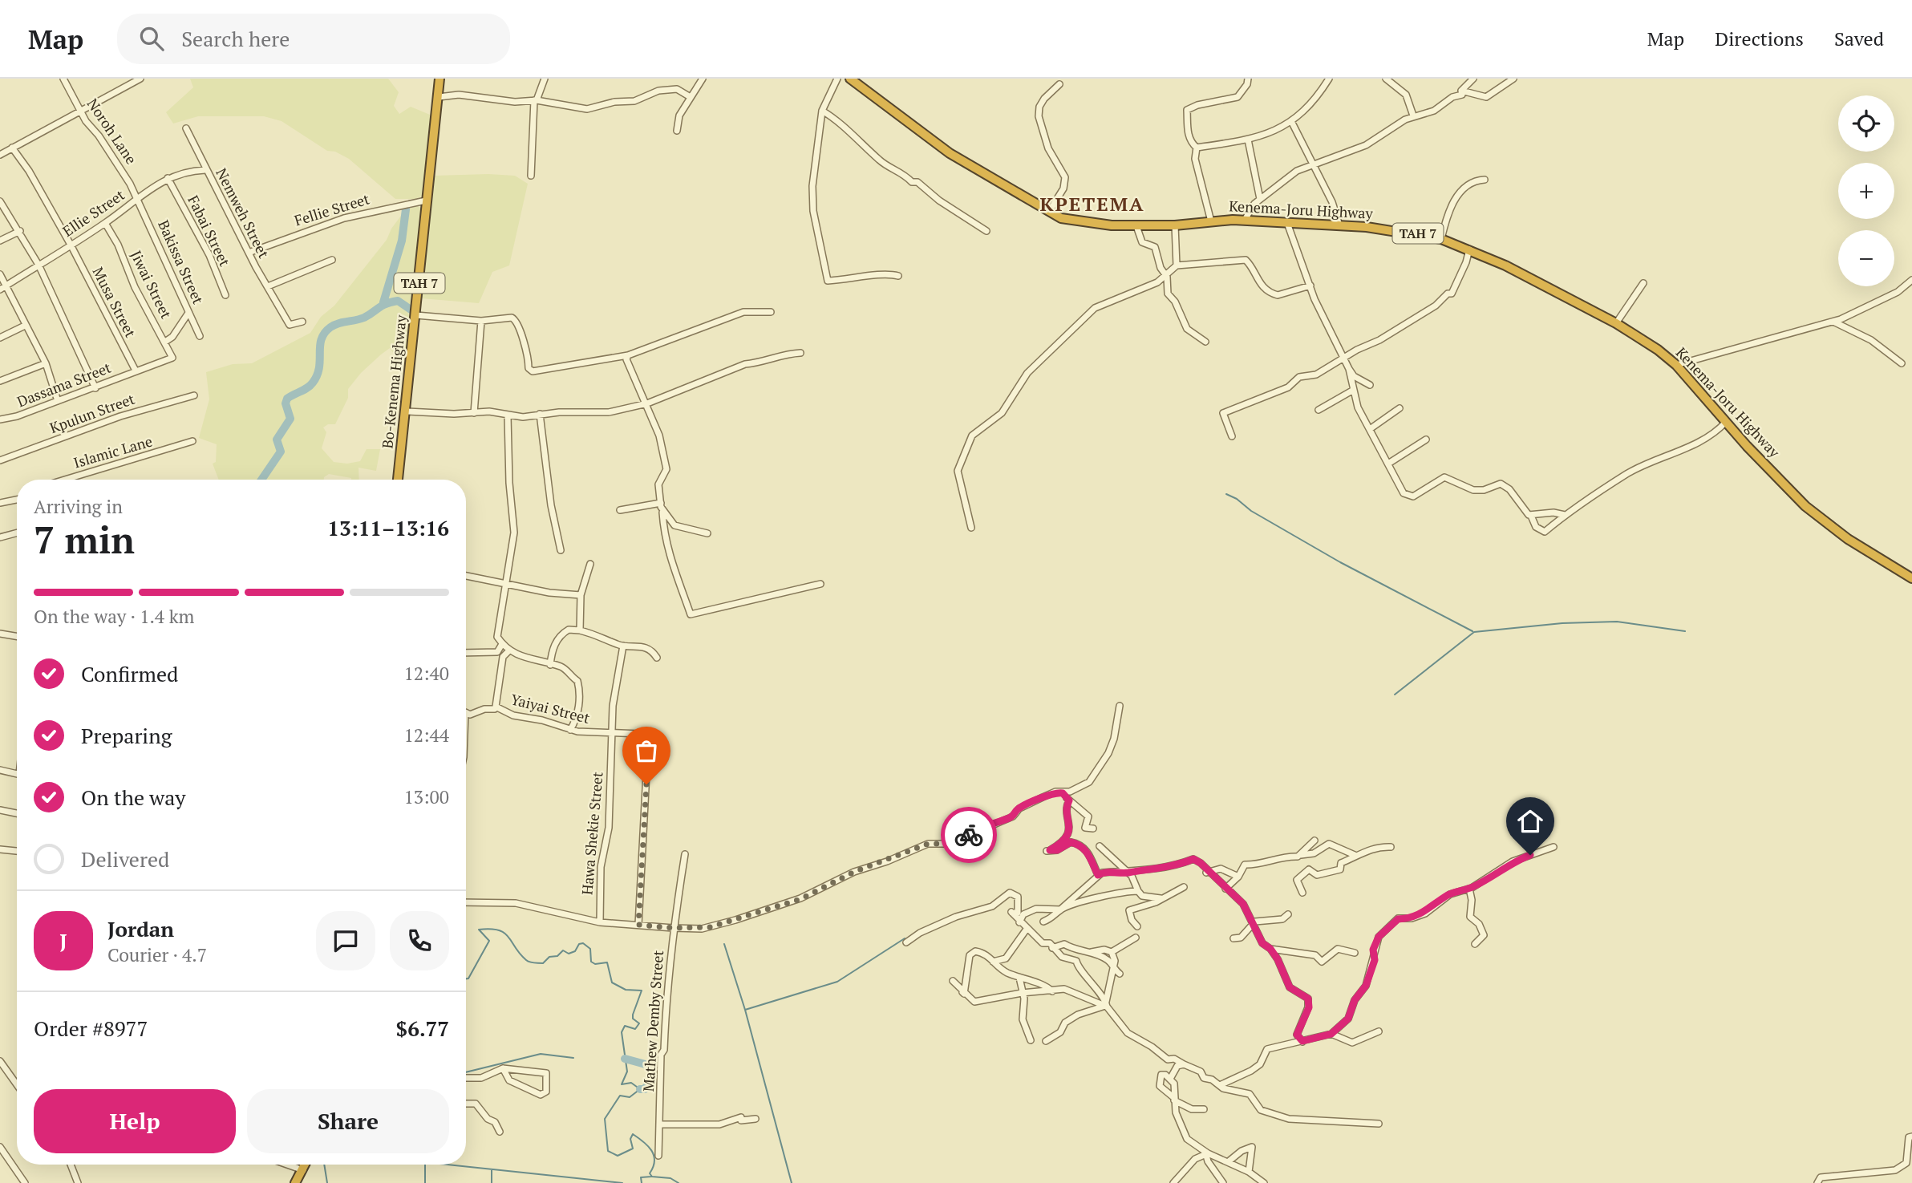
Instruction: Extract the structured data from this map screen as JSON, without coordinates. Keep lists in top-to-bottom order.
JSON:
{
  "streets": {
    "highway": ["Kenema-Joru Highway", "TAH 7", "Bo-Kenema Highway"],
    "street": [
      "Noroh Lane",
      "Fellie Street",
      "Ellie Street",
      "Nemweh Street",
      "Fabai Street",
      "Bakissa Street",
      "Jiwai Street",
      "Musa Street",
      "Dassama Street",
      "Kpulun Street",
      "Islamic Lane",
      "Yaiyai Street",
      "Hawa Shekie Street",
      "Mathew Demby Street"
    ]
  },
  "crossings": [
    ["Noroh Lane", "Ellie Street"],
    ["Noroh Lane", "Bakissa Street"],
    ["Fellie Street", "Nemweh Street"],
    ["Fellie Street", "Bo-Kenema Highway"],
    ["Ellie Street", "Nemweh Street"],
    ["Ellie Street", "Fabai Street"],
    ["Ellie Street", "Bakissa Street"],
    ["Ellie Street", "Jiwai Street"],
    ["Ellie Street", "Musa Street"],
    ["Jiwai Street", "Dassama Street"],
    ["Musa Street", "Dassama Street"],
    ["Yaiyai Street", "Hawa Shekie Street"]
  ],
  "districts": ["KPETEMA"],
  "page": {
    "header": "Map",
    "search": "Search here",
    "nav": ["Map", "Directions", "Saved"],
    "map_buttons": ["+", "−"],
    "heading": ["7 min", "Arriving in", "13:11–13:16"],
    "panel": [
      "Jordan",
      "Courier · 4.7",
      "Order #8977",
      "$6.77"
    ],
    "bar": "On the way · 1.4 km",
    "list": [
      ["Confirmed", "12:40"],
      ["Preparing", "12:44"],
      ["On the way", "13:00"],
      "Delivered"
    ],
    "round": "J",
    "buttons": ["Help", "Share"]
  }
}
